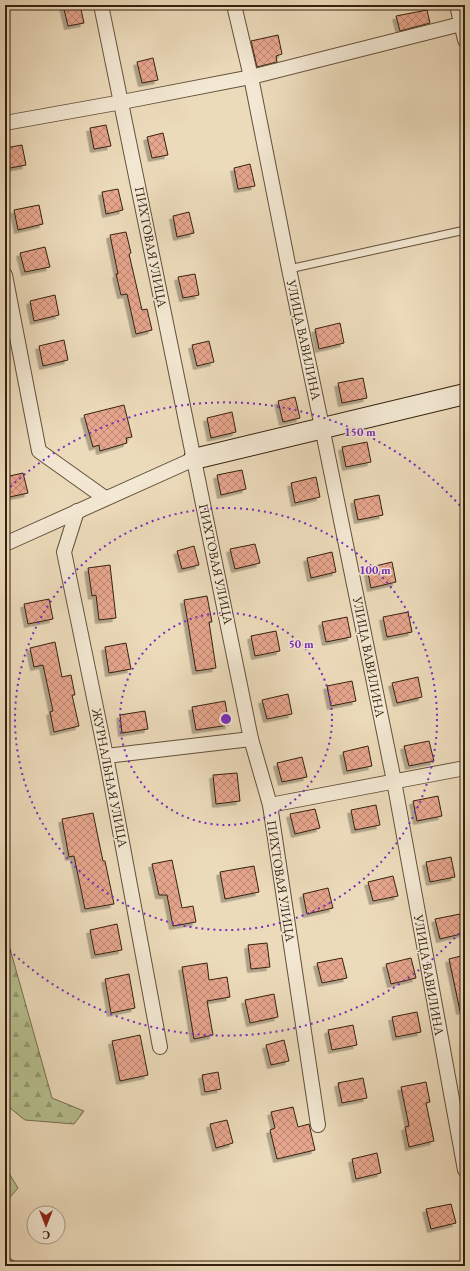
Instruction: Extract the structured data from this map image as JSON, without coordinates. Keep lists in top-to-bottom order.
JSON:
{
  "streets": {
    "street": ["ПИХТОВАЯ УЛИЦА", "УЛИЦА ВАВИЛИНА", "ЖУРНАЛЬНАЯ УЛИЦА"]
  },
  "north": "bottom",
  "rings": ["150 m", "100 m", "50 m"]
}
